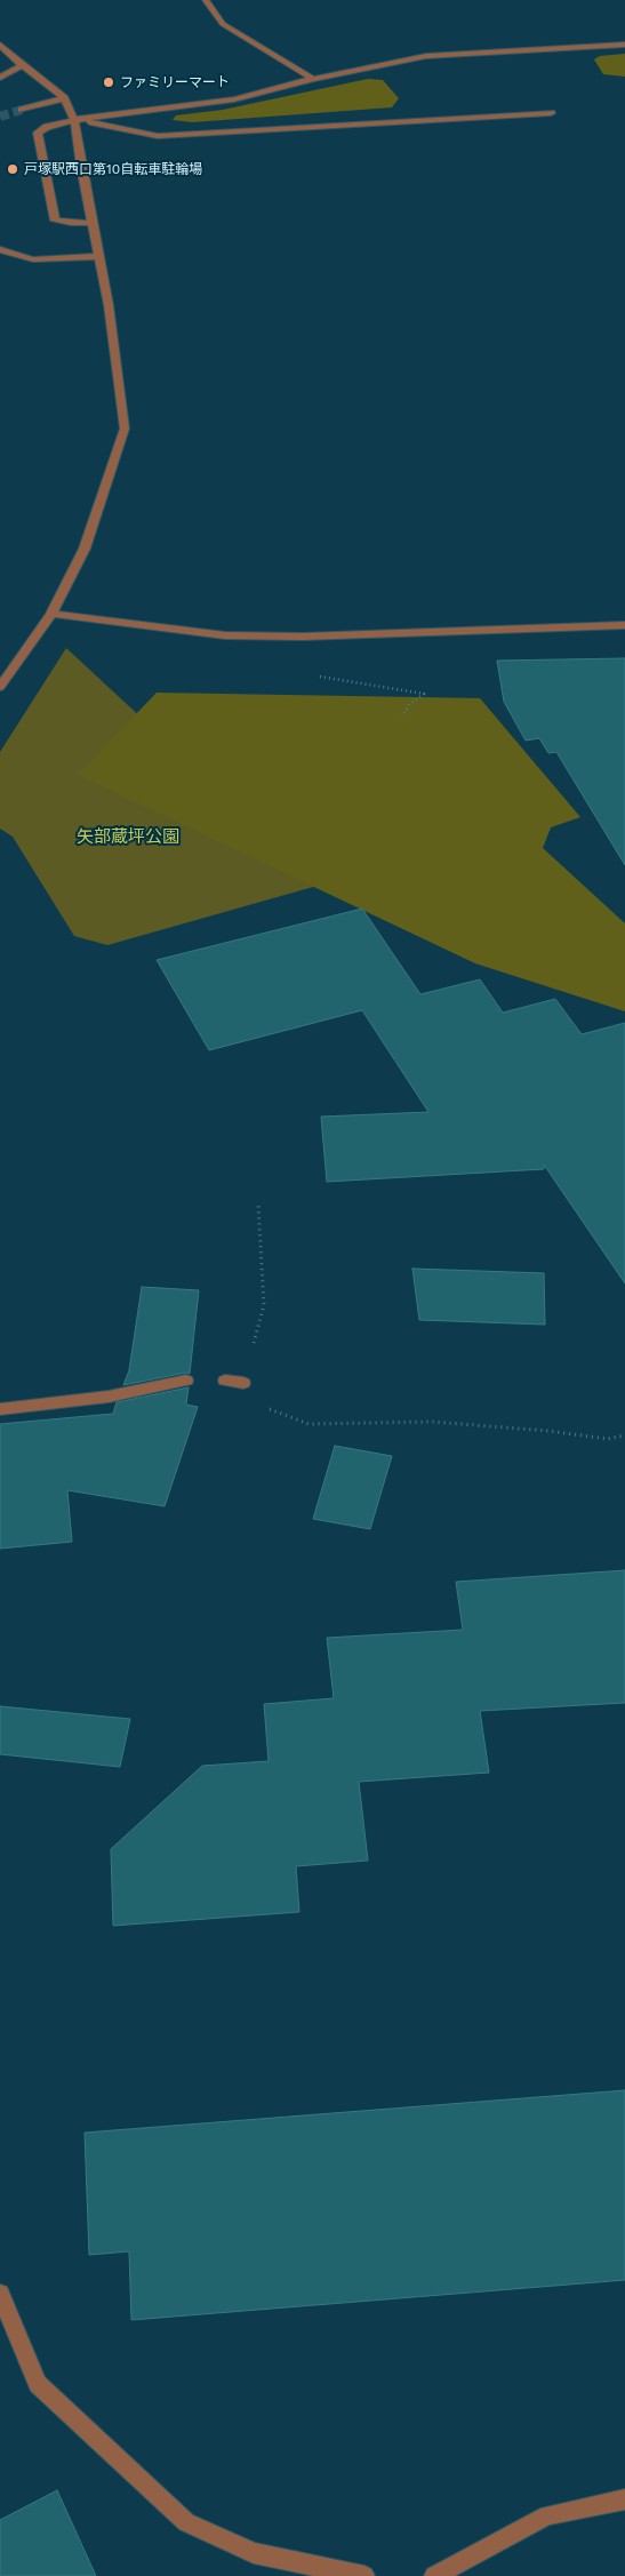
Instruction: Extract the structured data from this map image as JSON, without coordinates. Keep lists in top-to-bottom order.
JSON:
{
  "parks": ["矢部蔵坪公園"],
  "places": ["ファミリーマート", "戸塚駅西口第10自転車駐輪場"]
}
